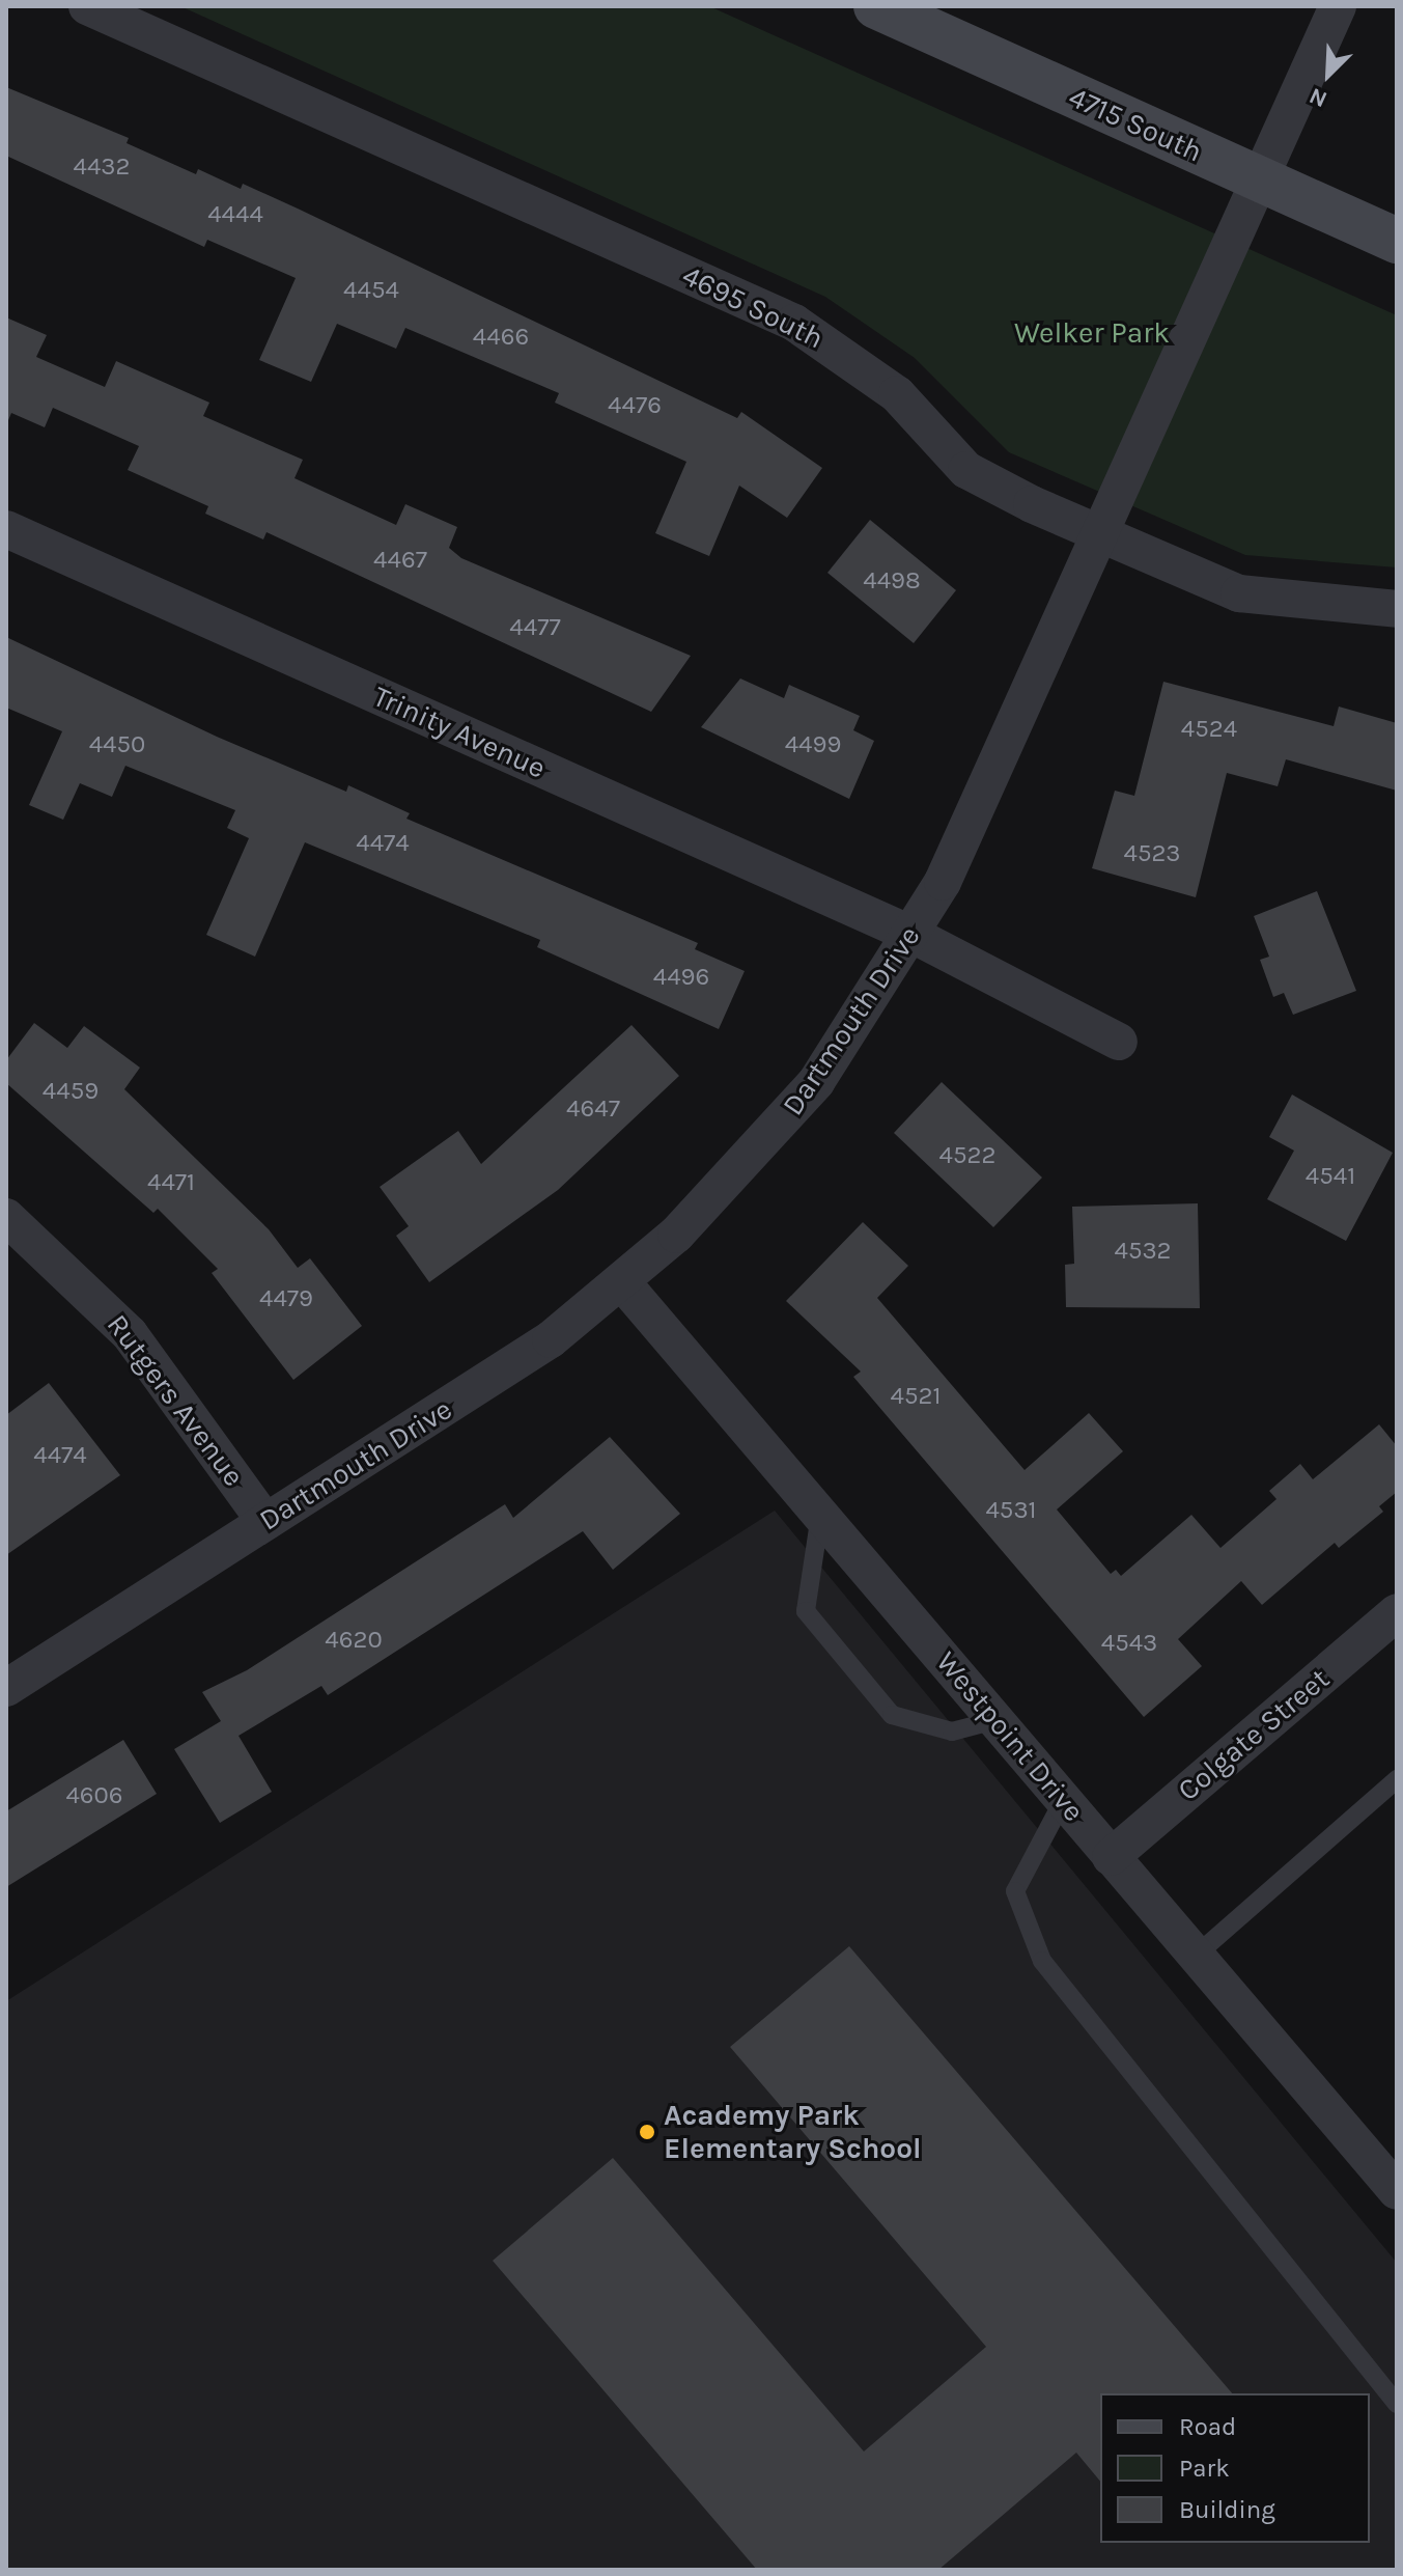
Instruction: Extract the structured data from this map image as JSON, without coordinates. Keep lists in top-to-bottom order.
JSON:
{
  "streets": {
    "main road": ["4715 South"],
    "street": [
      "4695 South",
      "Trinity Avenue",
      "Dartmouth Drive",
      "Rutgers Avenue",
      "Colgate Street",
      "Westpoint Drive"
    ]
  },
  "crossings": [
    ["4715 South", "Dartmouth Drive"],
    ["4695 South", "Dartmouth Drive"],
    ["Trinity Avenue", "Dartmouth Drive"],
    ["Dartmouth Drive", "Rutgers Avenue"],
    ["Dartmouth Drive", "Westpoint Drive"],
    ["Colgate Street", "Westpoint Drive"]
  ],
  "parks": ["Welker Park"],
  "places": ["Academy Park Elementary School"],
  "house_numbers": [
    "4432",
    "4444",
    "4454",
    "4466",
    "4476",
    "4467",
    "4498",
    "4477",
    "4524",
    "4450",
    "4499",
    "4474",
    "4523",
    "4496",
    "4459",
    "4647",
    "4522",
    "4541",
    "4471",
    "4532",
    "4479",
    "4521",
    "4474",
    "4531",
    "4620",
    "4543",
    "4606"
  ],
  "legend": ["Road", "Park", "Building"],
  "north": "bottom left"
}
